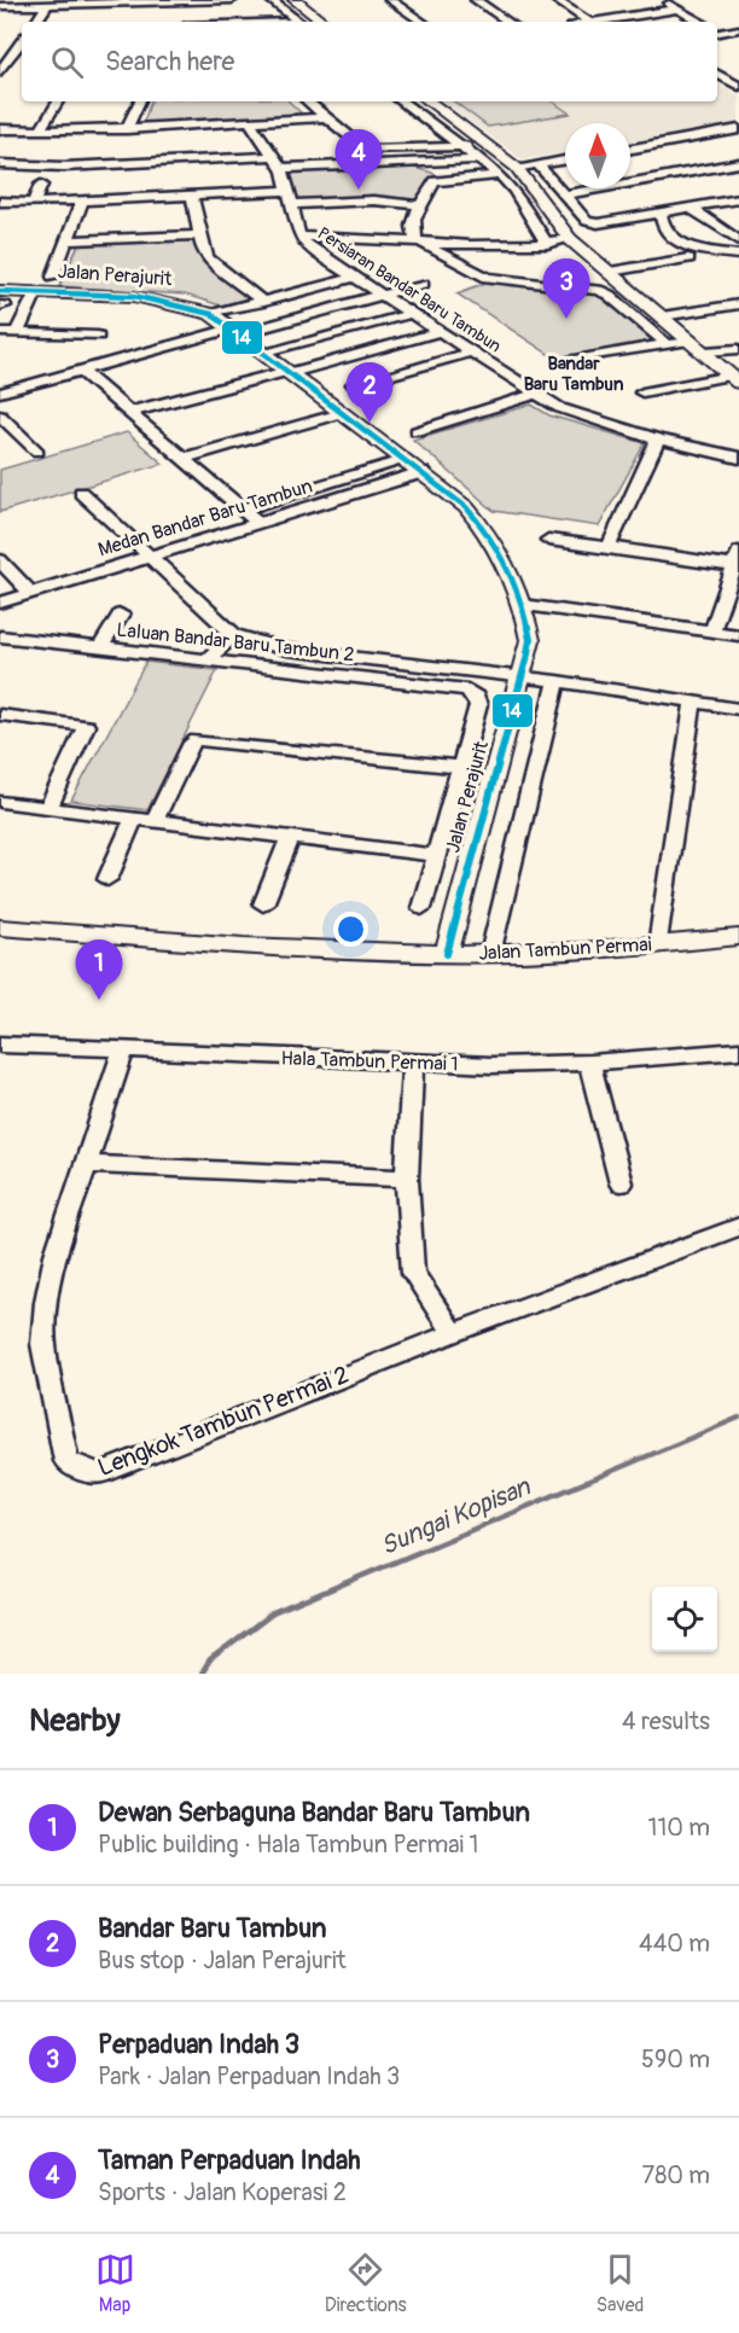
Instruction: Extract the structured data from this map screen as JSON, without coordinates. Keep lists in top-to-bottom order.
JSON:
{
  "streets": {
    "street": [
      "Jalan Perajurit",
      "Persiaran Bandar Baru Tambun",
      "Medan Bandar Baru Tambun",
      "Laluan Bandar Baru Tambun 2",
      "Jalan Tambun Permai",
      "Hala Tambun Permai 1",
      "Lengkok Tambun Permai 2"
    ]
  },
  "crossings": [
    ["Jalan Perajurit", "Medan Bandar Baru Tambun"],
    ["Jalan Perajurit", "Jalan Tambun Permai"],
    ["Hala Tambun Permai 1", "Lengkok Tambun Permai 2"]
  ],
  "districts": ["Bandar Baru Tambun"],
  "water": ["Sungai Kopisan"],
  "lines": ["transit line 14"],
  "north": "top",
  "page": {
    "search": "Search here",
    "pins": [
      "4",
      "3",
      "2",
      "1"
    ],
    "heading": ["Nearby", "4 results"],
    "list": [
      {
        "mark": "1",
        "name": "Dewan Serbaguna Bandar Baru Tambun",
        "note": "Public building · Hala Tambun Permai 1",
        "value": "110 m"
      },
      {
        "mark": "2",
        "name": "Bandar Baru Tambun",
        "note": "Bus stop · Jalan Perajurit",
        "value": "440 m"
      },
      {
        "mark": "3",
        "name": "Perpaduan Indah 3",
        "note": "Park · Jalan Perpaduan Indah 3",
        "value": "590 m"
      },
      {
        "mark": "4",
        "name": "Taman Perpaduan Indah",
        "note": "Sports · Jalan Koperasi 2",
        "value": "780 m"
      }
    ],
    "nav": ["Map", "Directions", "Saved"]
  }
}
